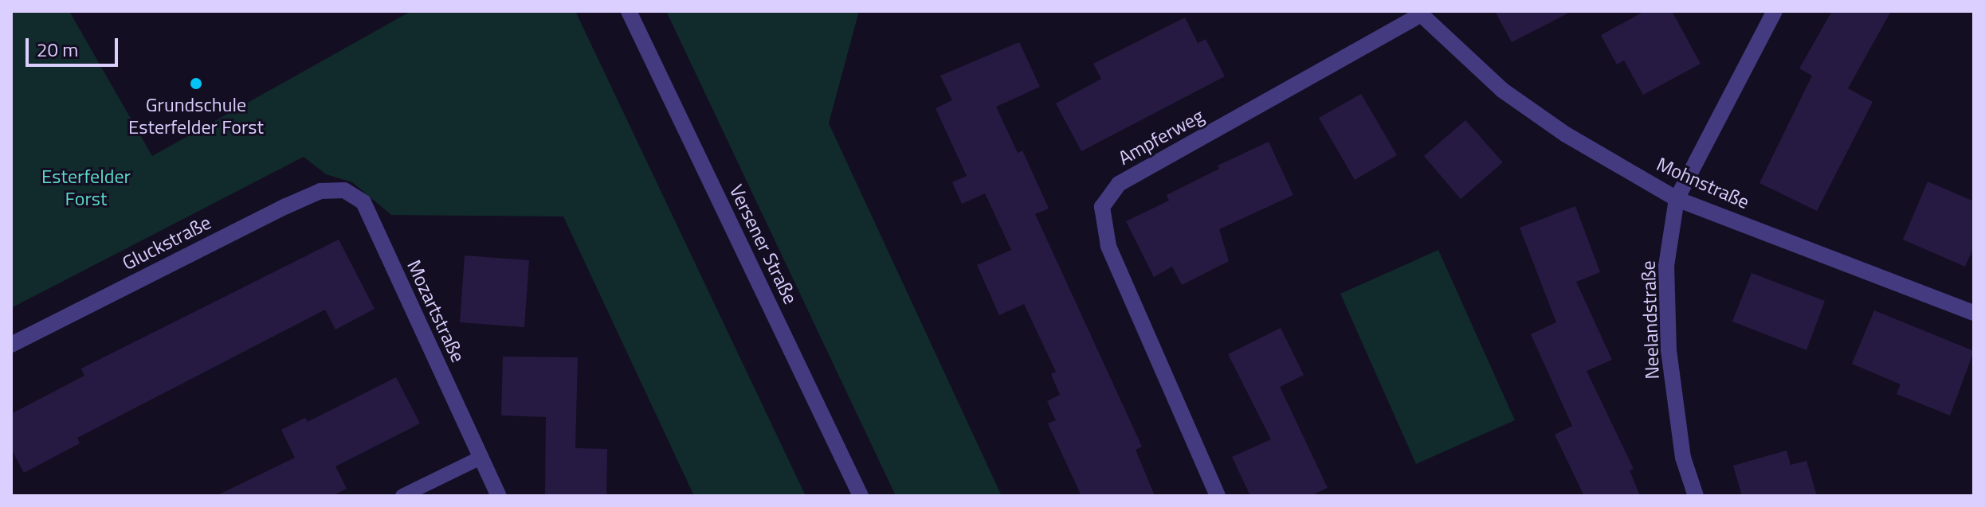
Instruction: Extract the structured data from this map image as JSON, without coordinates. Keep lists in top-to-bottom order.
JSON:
{
  "streets": {
    "street": [
      "Ampferweg",
      "Mohnstraße",
      "Gluckstraße",
      "Versener Straße",
      "Mozartstraße",
      "Neelandstraße"
    ]
  },
  "crossings": [
    ["Ampferweg", "Mohnstraße"],
    ["Mohnstraße", "Neelandstraße"],
    ["Gluckstraße", "Mozartstraße"]
  ],
  "parks": ["Esterfelder Forst"],
  "places": ["Grundschule Esterfelder Forst"],
  "scale_bar": "20 m"
}
